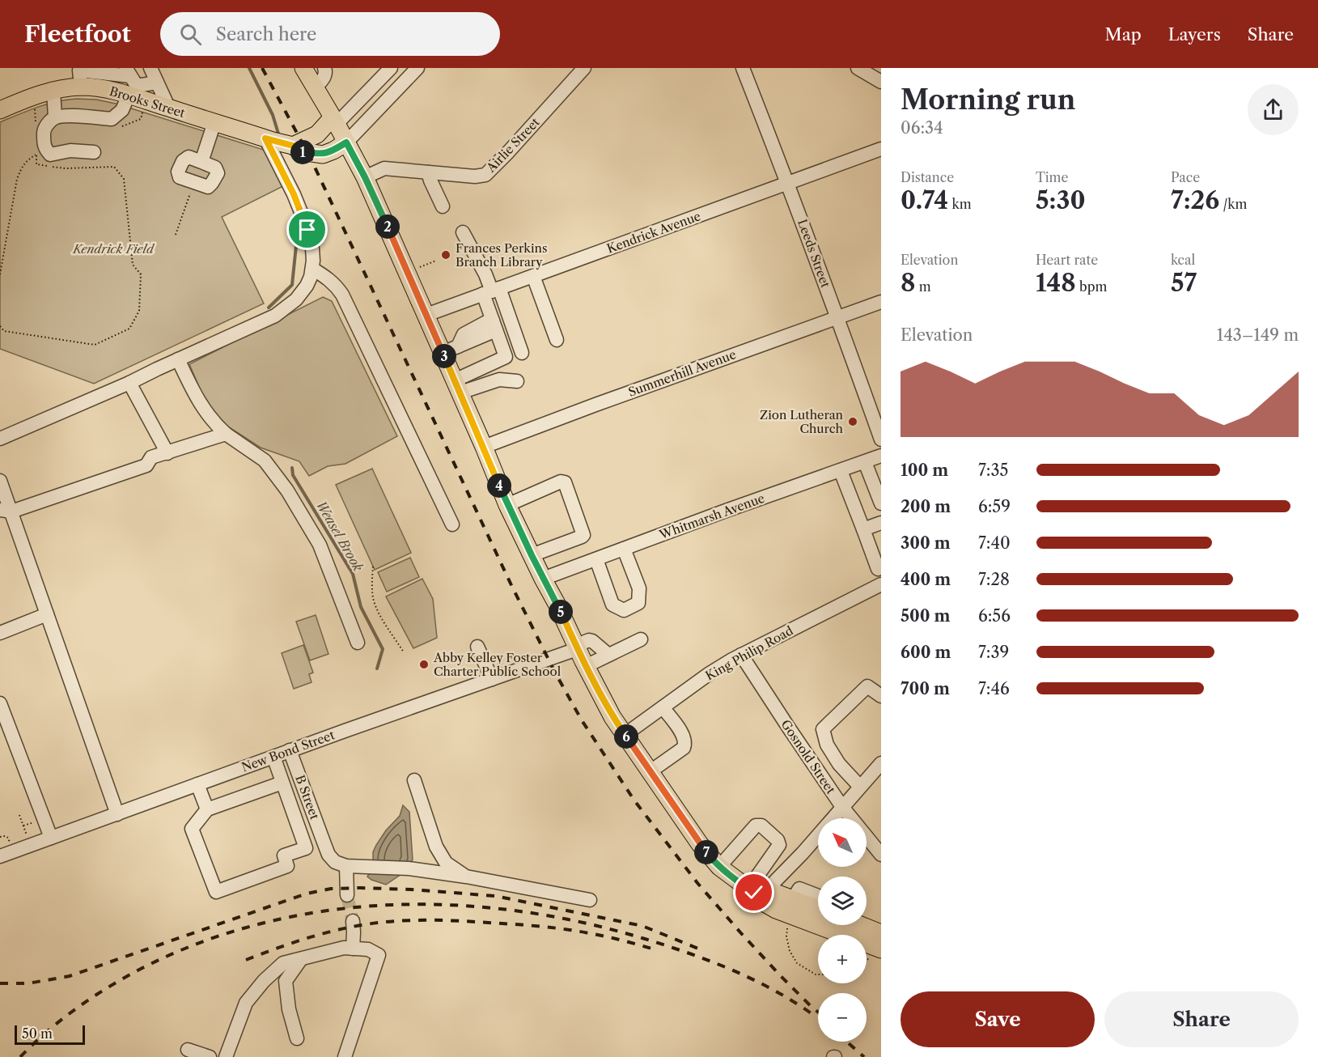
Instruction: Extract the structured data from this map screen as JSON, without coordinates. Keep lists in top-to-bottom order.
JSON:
{
  "streets": {
    "main road": ["Brooks Street"],
    "street": [
      "Airlie Street",
      "Kendrick Avenue",
      "Leeds Street",
      "Summerhill Avenue",
      "Whitmarsh Avenue",
      "King Philip Road",
      "New Bond Street",
      "Gosnold Street",
      "B Street"
    ]
  },
  "crossings": [
    ["Kendrick Avenue", "Leeds Street"],
    ["Leeds Street", "Summerhill Avenue"],
    ["King Philip Road", "Gosnold Street"],
    ["New Bond Street", "B Street"]
  ],
  "water": ["Weasel Brook"],
  "parks": ["Kendrick Field"],
  "places": ["Frances Perkins Branch Library", "Zion Lutheran Church", "Abby Kelley Foster Charter Public School"],
  "scale_bar": "50 m",
  "north": "top left",
  "page": {
    "header": "Fleetfoot",
    "search": "Search here",
    "nav": ["Map", "Layers", "Share"],
    "heading": ["Morning run", "06:34"],
    "pins": [
      "1",
      "2",
      "3",
      "4",
      "5",
      "6",
      "7"
    ],
    "stats": [
      ["Distance", "0.74 km"],
      ["Time", "5:30"],
      ["Pace", "7:26 /km"],
      ["Elevation", "8 m"],
      ["Heart rate", "148 bpm"],
      ["kcal", "57"]
    ],
    "chart": ["Elevation", "143–149 m"],
    "list": [
      {
        "name": "100 m",
        "note": "7:35"
      },
      {
        "name": "200 m",
        "note": "6:59"
      },
      {
        "name": "300 m",
        "note": "7:40"
      },
      {
        "name": "400 m",
        "note": "7:28"
      },
      {
        "name": "500 m",
        "note": "6:56"
      },
      {
        "name": "600 m",
        "note": "7:39"
      },
      {
        "name": "700 m",
        "note": "7:46"
      }
    ],
    "map_buttons": ["+", "−"],
    "buttons": ["Save", "Share"],
    "scale": "50 m"
  }
}
